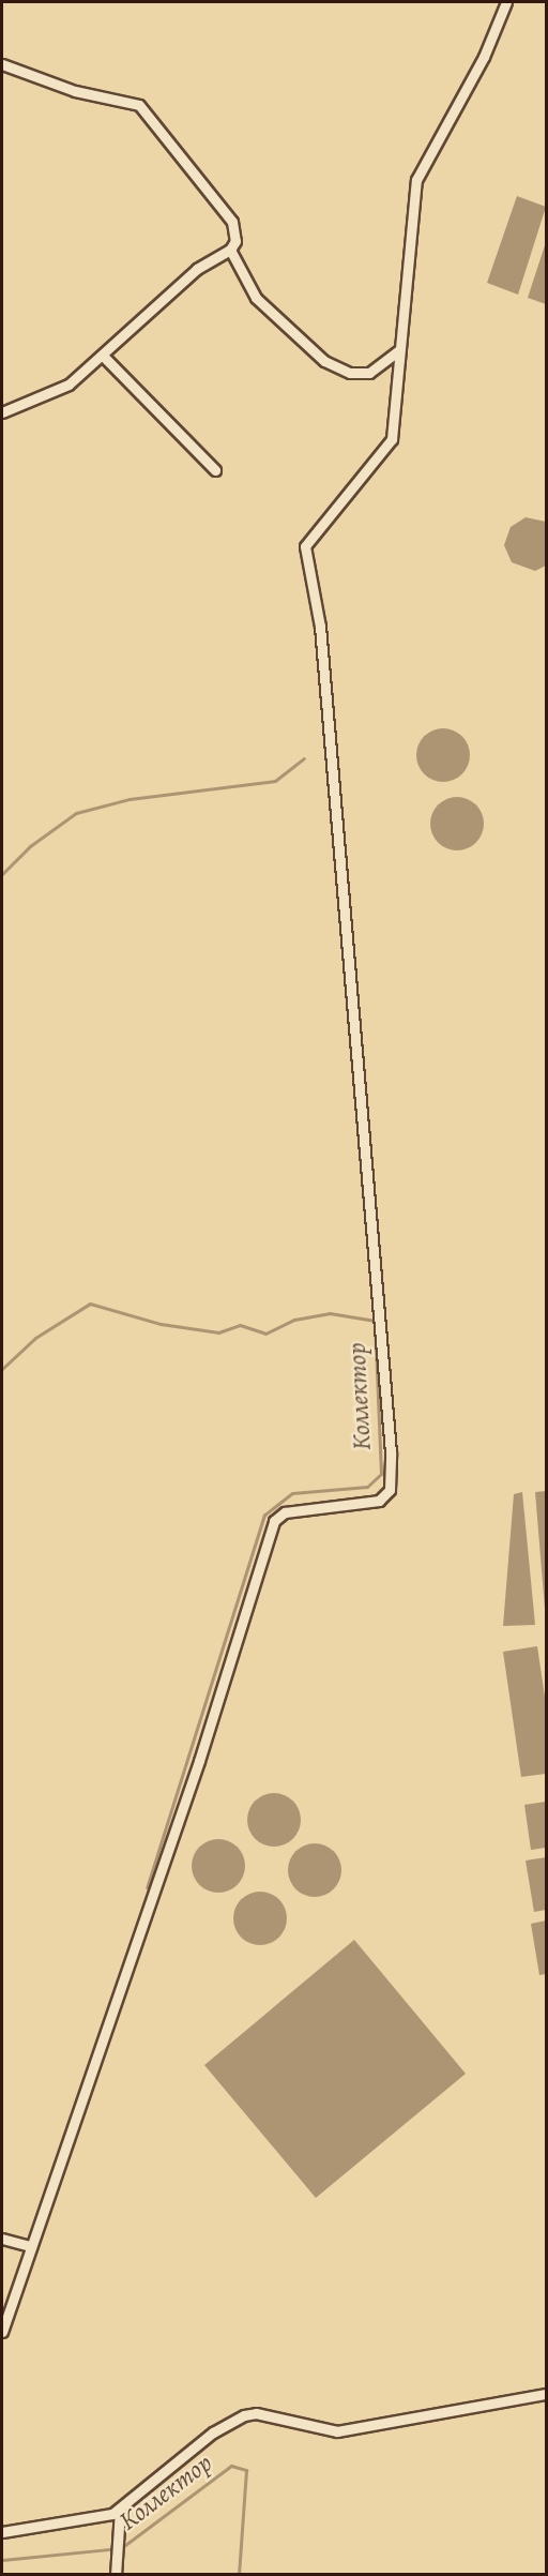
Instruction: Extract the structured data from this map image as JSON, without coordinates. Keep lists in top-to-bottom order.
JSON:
{
  "water": ["Коллектор"]
}
